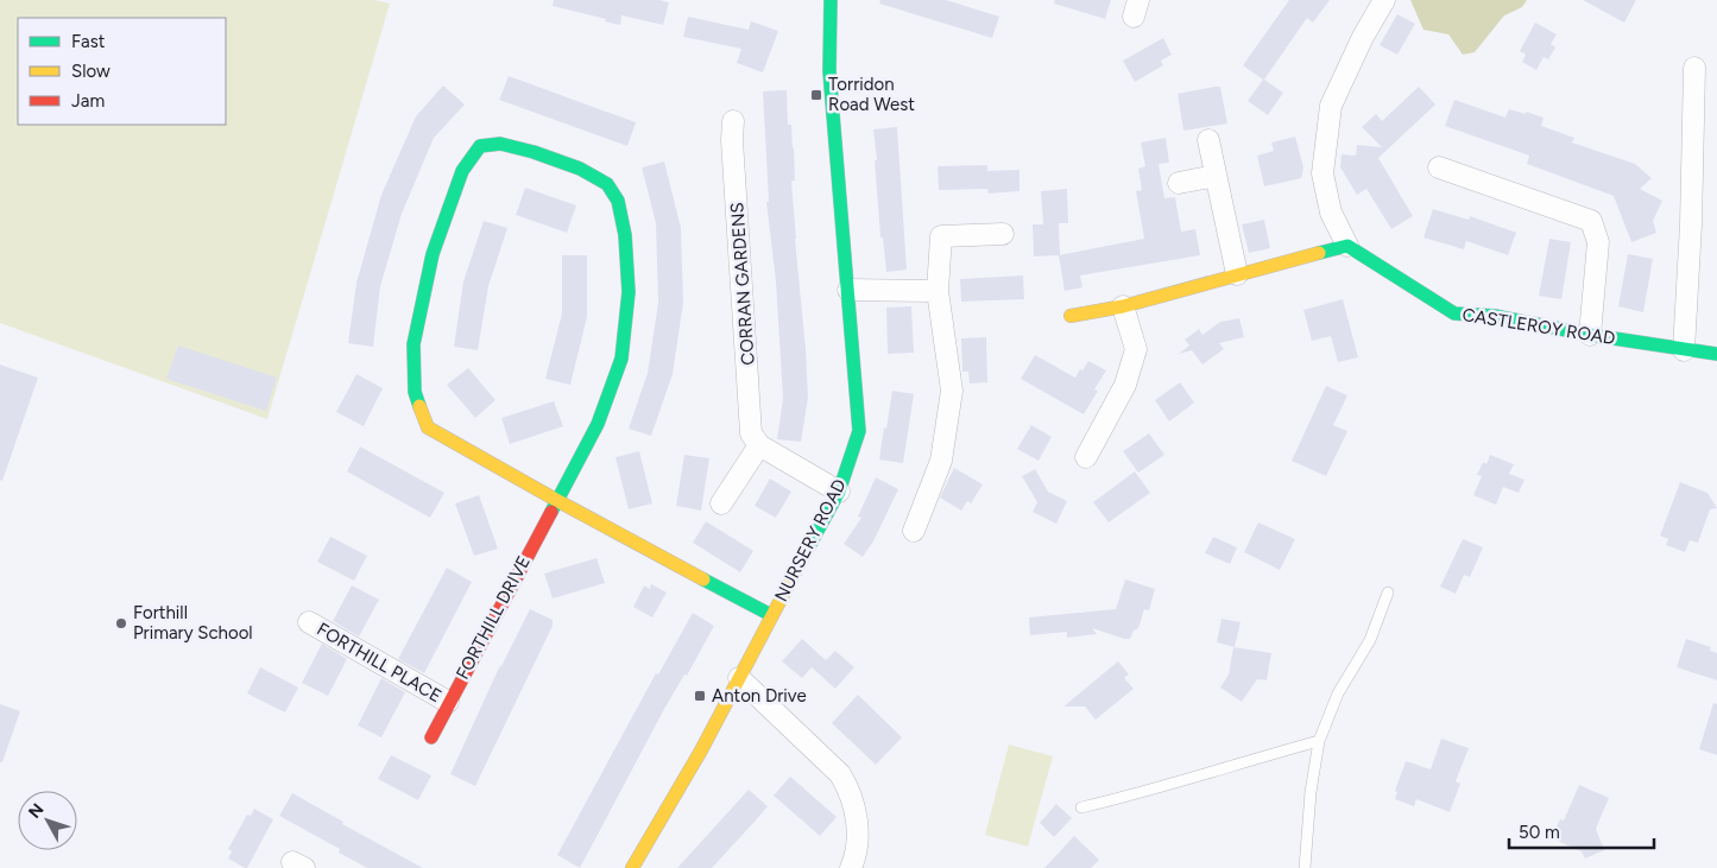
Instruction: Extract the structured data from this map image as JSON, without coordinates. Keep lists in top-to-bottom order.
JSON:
{
  "streets": {
    "street": [
      "CORRAN GARDENS",
      "CASTLEROY ROAD",
      "NURSERY ROAD",
      "FORTHILL DRIVE",
      "FORTHILL PLACE"
    ]
  },
  "crossings": [
    ["NURSERY ROAD", "FORTHILL DRIVE"],
    ["FORTHILL DRIVE", "FORTHILL PLACE"]
  ],
  "places": {
    "transit": ["Torridon Road West", "Anton Drive"],
    "other": ["Forthill Primary School"]
  },
  "legend": ["Fast", "Slow", "Jam"],
  "scale_bar": "50 m",
  "north": "top left"
}
